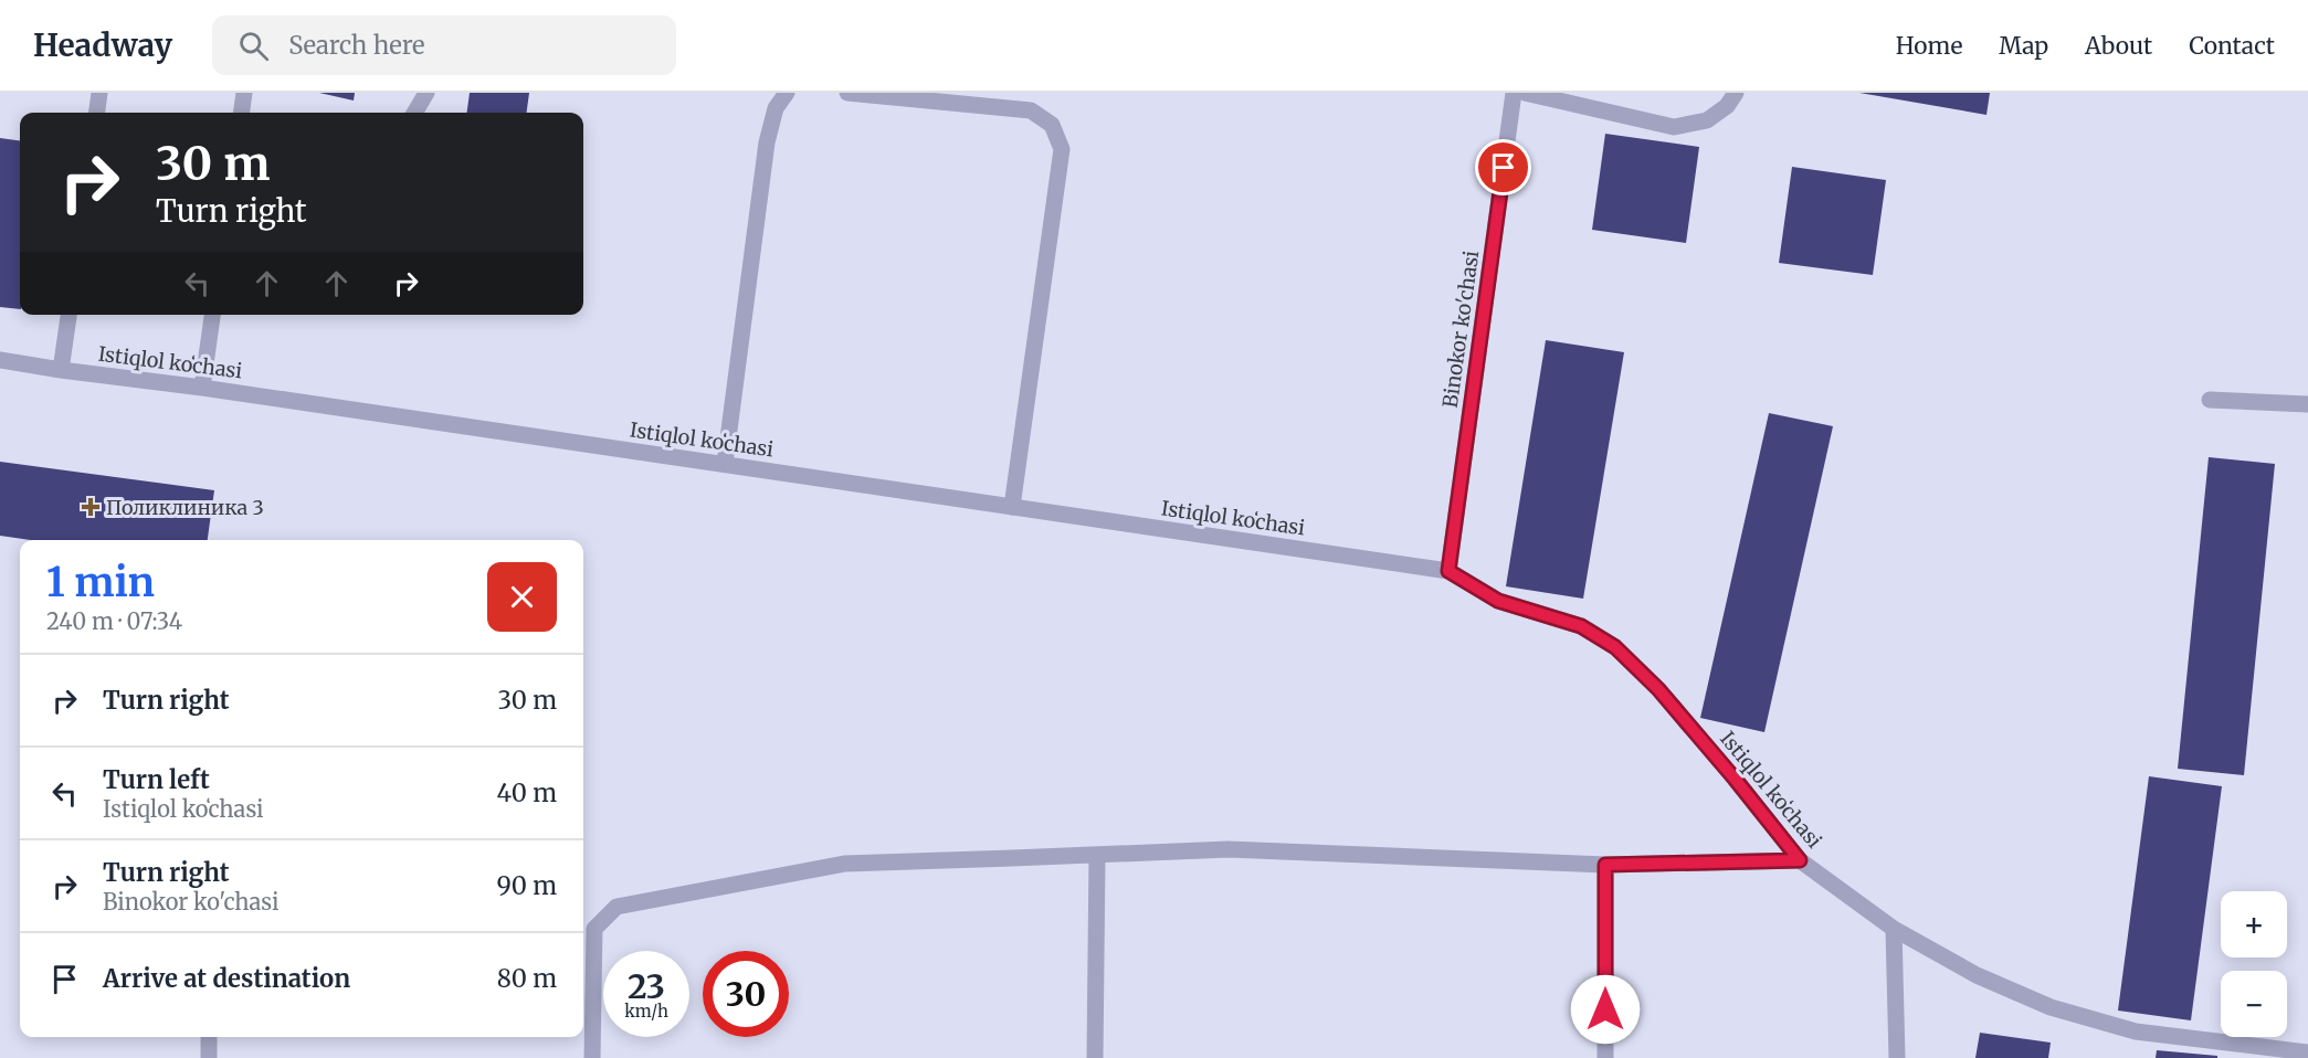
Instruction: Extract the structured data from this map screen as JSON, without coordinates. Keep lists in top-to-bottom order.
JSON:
{
  "streets": {
    "street": ["Binokor ko'chasi", "Istiqlol koʻchasi"]
  },
  "crossings": [
    ["Binokor ko'chasi", "Istiqlol koʻchasi"]
  ],
  "places": {
    "health": ["Поликлиника 3"]
  },
  "page": {
    "header": "Headway",
    "search": "Search here",
    "nav": [
      "Home",
      "Map",
      "About",
      "Contact"
    ],
    "turn": ["30 m", "Turn right"],
    "heading": ["1 min", "240 m · 07:34"],
    "list": [
      {
        "name": "Turn right",
        "value": "30 m"
      },
      {
        "name": "Turn left",
        "note": "Istiqlol koʻchasi",
        "value": "40 m"
      },
      {
        "name": "Turn right",
        "note": "Binokor ko'chasi",
        "value": "90 m"
      },
      {
        "name": "Arrive at destination",
        "value": "80 m"
      }
    ],
    "map_buttons": ["+", "−"],
    "speed": "23 km/h",
    "limit": "30"
  }
}
